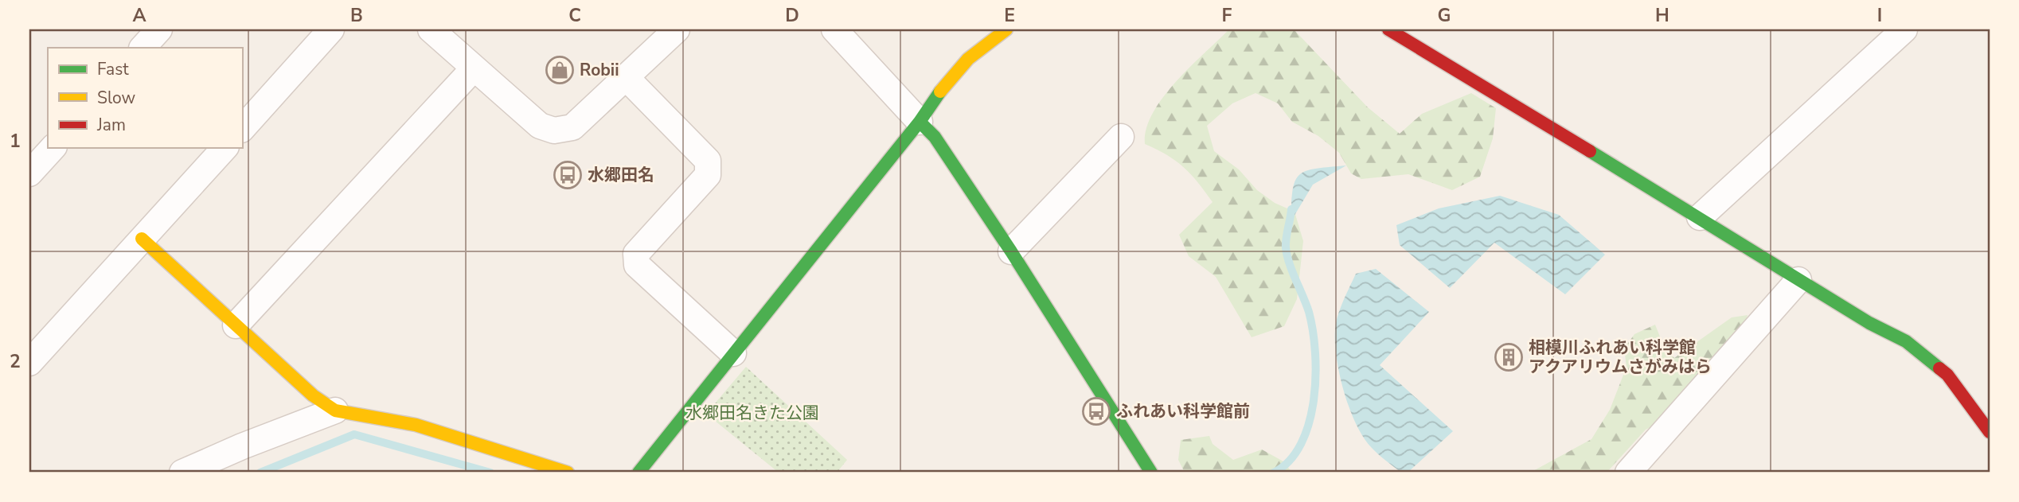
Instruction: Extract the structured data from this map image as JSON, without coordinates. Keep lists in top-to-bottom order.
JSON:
{
  "parks": ["水郷田名きた公園"],
  "places": {
    "shop": ["Robii"],
    "bus stop": ["水郷田名", "ふれあい科学館前"],
    "building": ["相模川ふれあい科学館 アクアリウムさがみはら"]
  },
  "legend": ["Fast", "Slow", "Jam"],
  "grid": {
    "columns": [
      "A",
      "B",
      "C",
      "D",
      "E",
      "F",
      "G",
      "H",
      "I"
    ],
    "rows": ["1", "2"]
  }
}
